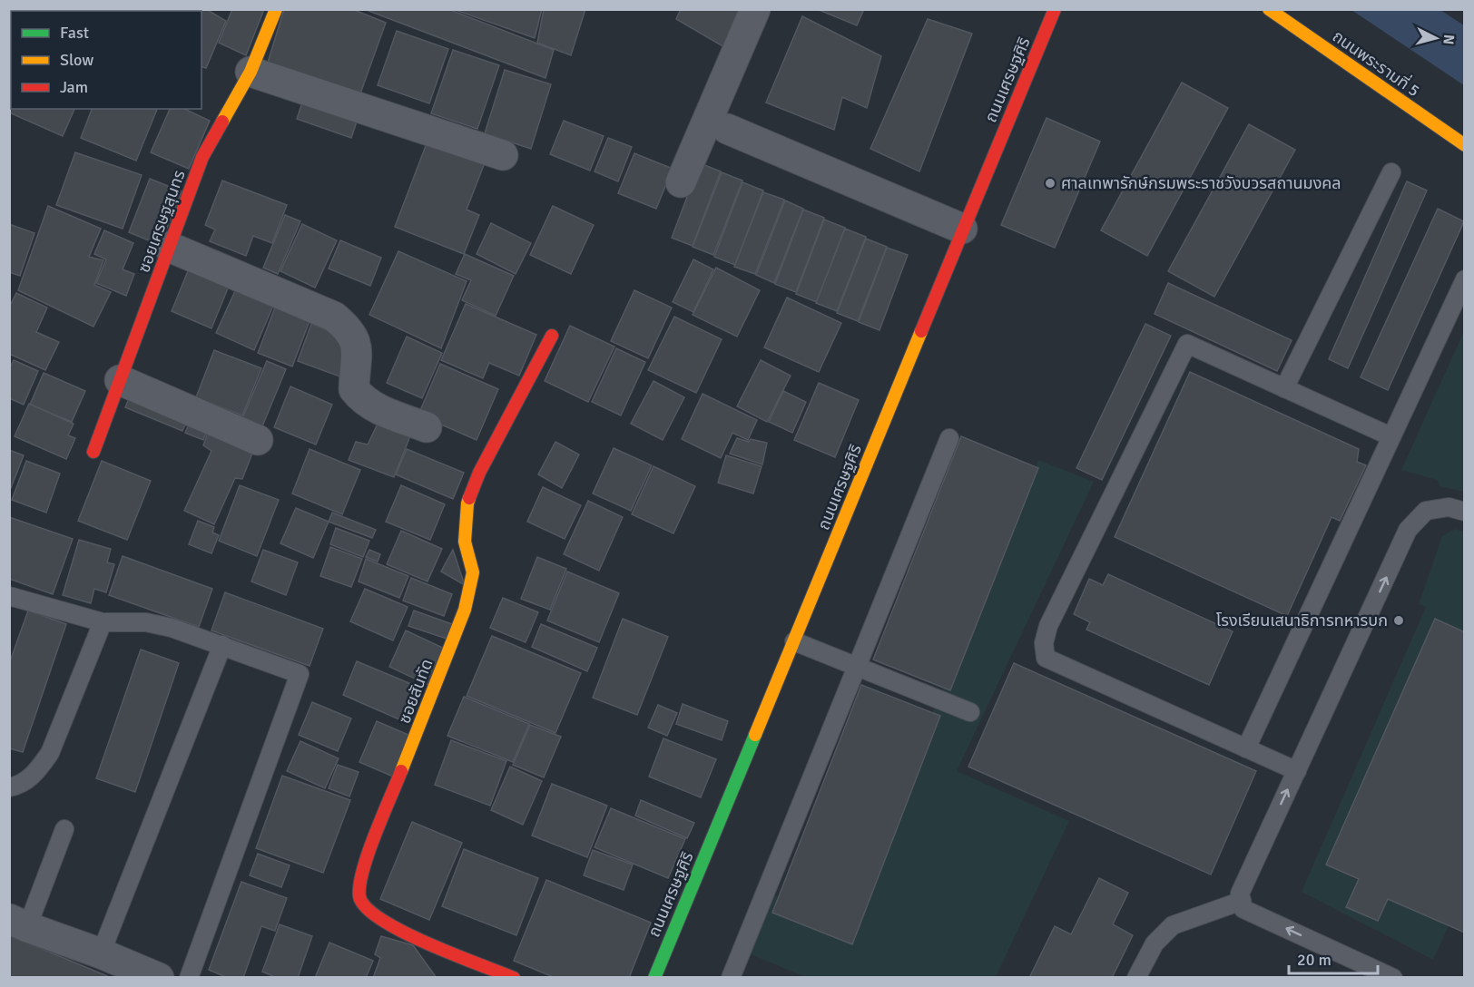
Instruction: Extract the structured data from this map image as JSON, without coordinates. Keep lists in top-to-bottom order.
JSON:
{
  "streets": {
    "street": [
      "ถนนพระรามที่ 5",
      "ถนนเศรษฐศิริ",
      "ซอยเศรษฐสุนทร",
      "ซอยสันทัด"
    ]
  },
  "places": ["ศาลเทพารักษ์กรมพระราชวังบวรสถานมงคล", "โรงเรียนเสนาธิการทหารบก"],
  "legend": ["Fast", "Slow", "Jam"],
  "scale_bar": "20 m",
  "north": "right"
}
